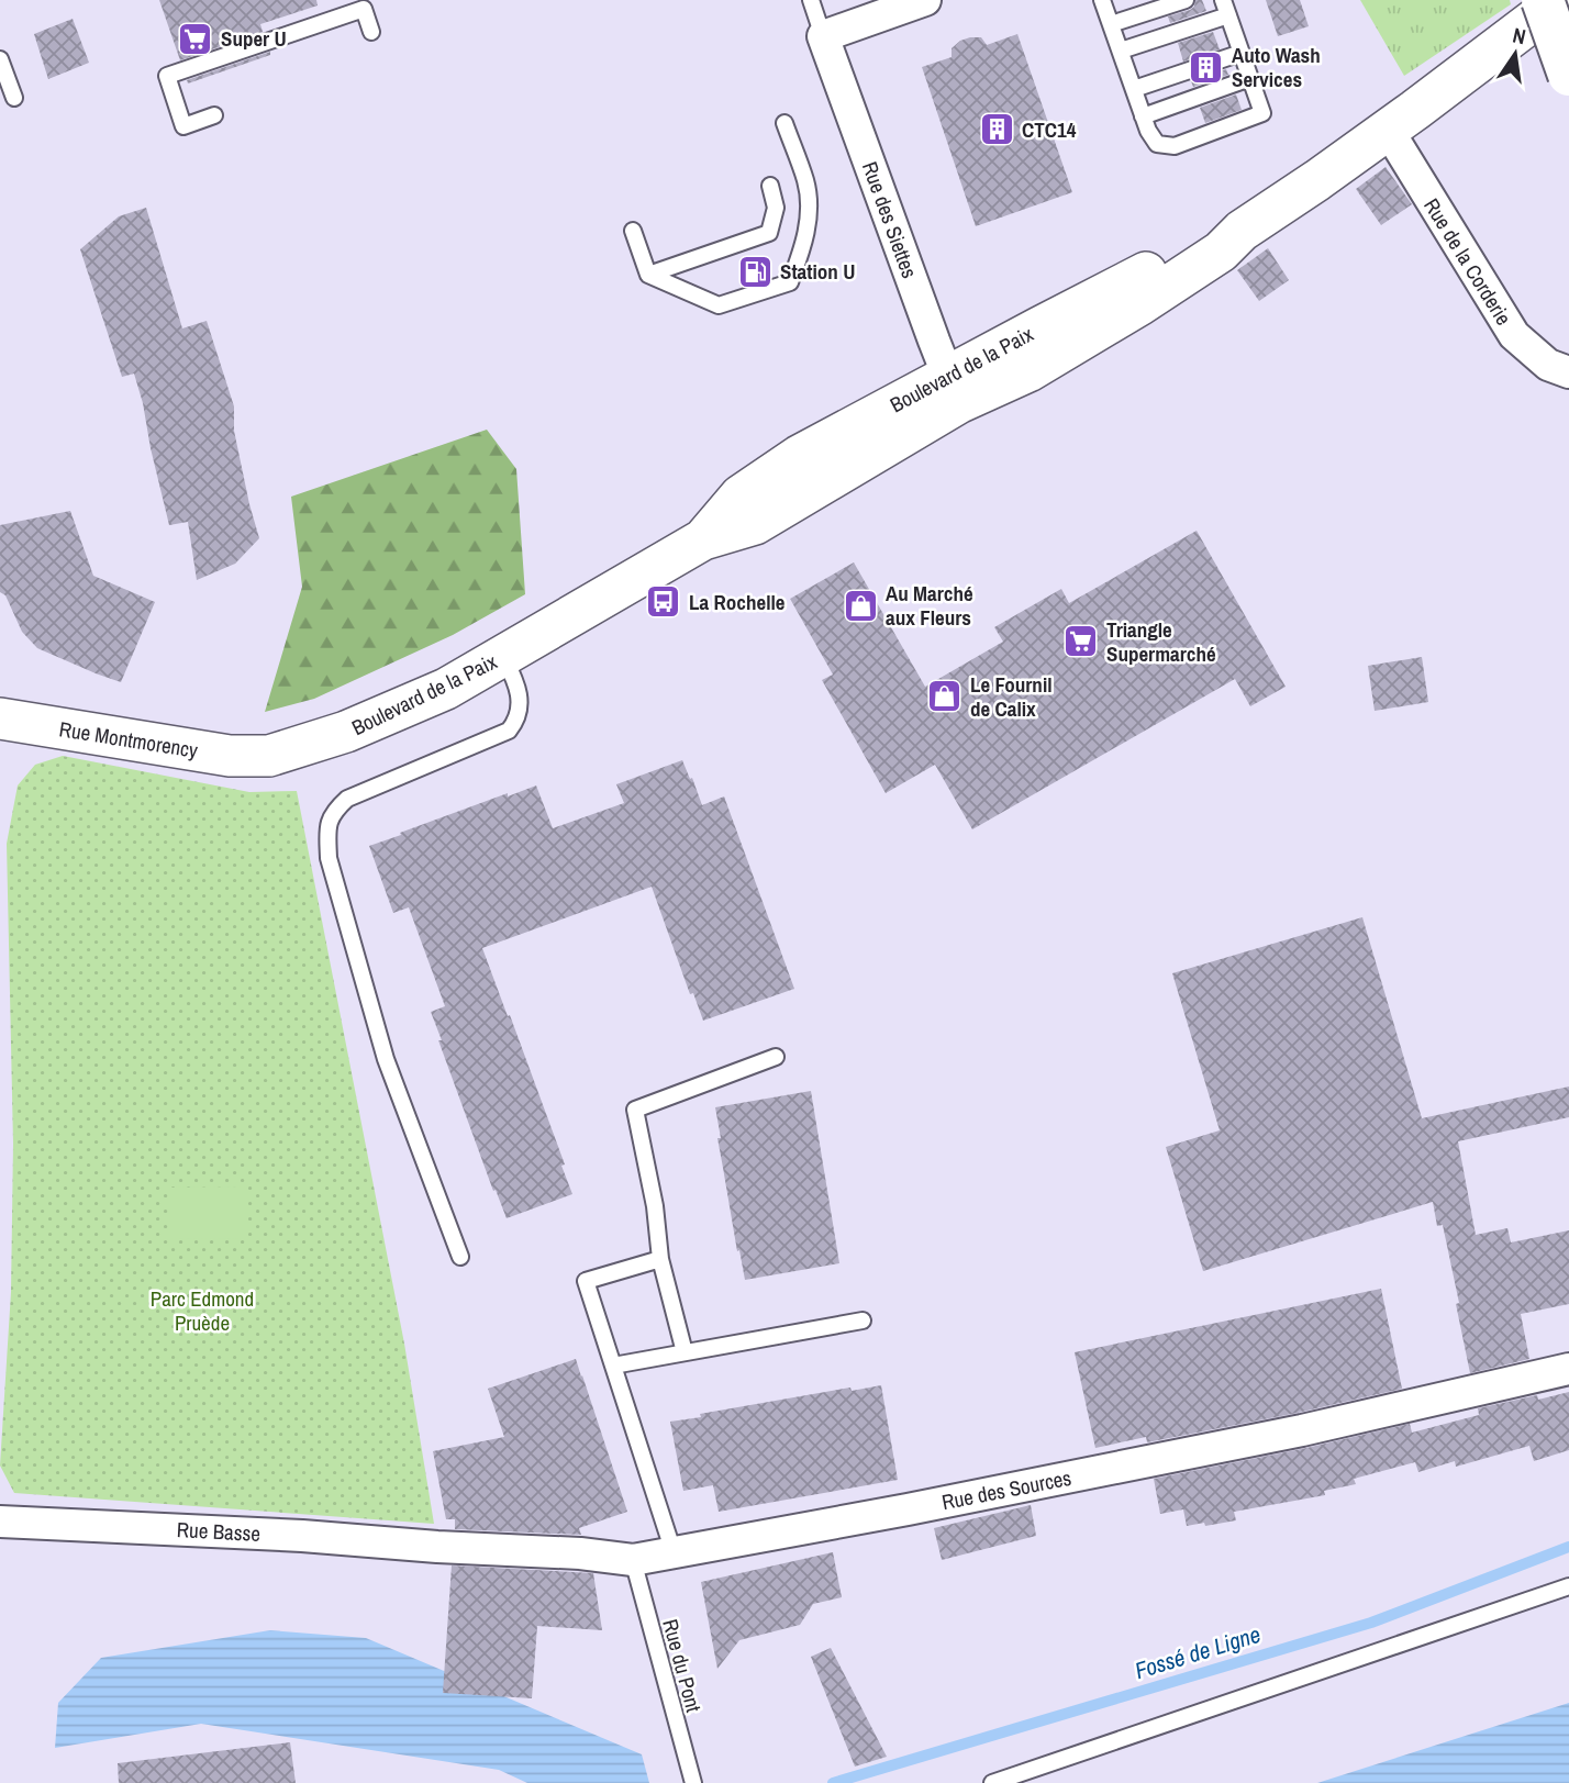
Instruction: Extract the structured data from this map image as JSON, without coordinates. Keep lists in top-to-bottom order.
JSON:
{
  "streets": {
    "street": [
      "Rue des Siettes",
      "Rue de la Corderie",
      "Boulevard de la Paix",
      "Rue Montmorency",
      "Rue des Sources",
      "Rue Basse"
    ],
    "lane": ["Rue du Pont"]
  },
  "crossings": [
    ["Rue des Siettes", "Boulevard de la Paix"],
    ["Rue de la Corderie", "Boulevard de la Paix"],
    ["Boulevard de la Paix", "Rue Montmorency"],
    ["Rue des Sources", "Rue Basse"],
    ["Rue des Sources", "Rue du Pont"]
  ],
  "water": ["Fossé de Ligne"],
  "parks": ["Parc Edmond Pruède"],
  "places": {
    "supermarket": ["Super U", "Triangle Supermarché"],
    "building": ["Auto Wash Services", "CTC14"],
    "fuel station": ["Station U"],
    "bus stop": ["La Rochelle"],
    "shop": ["Au Marché aux Fleurs", "Le Fournil de Calix"]
  },
  "north": "top"
}
